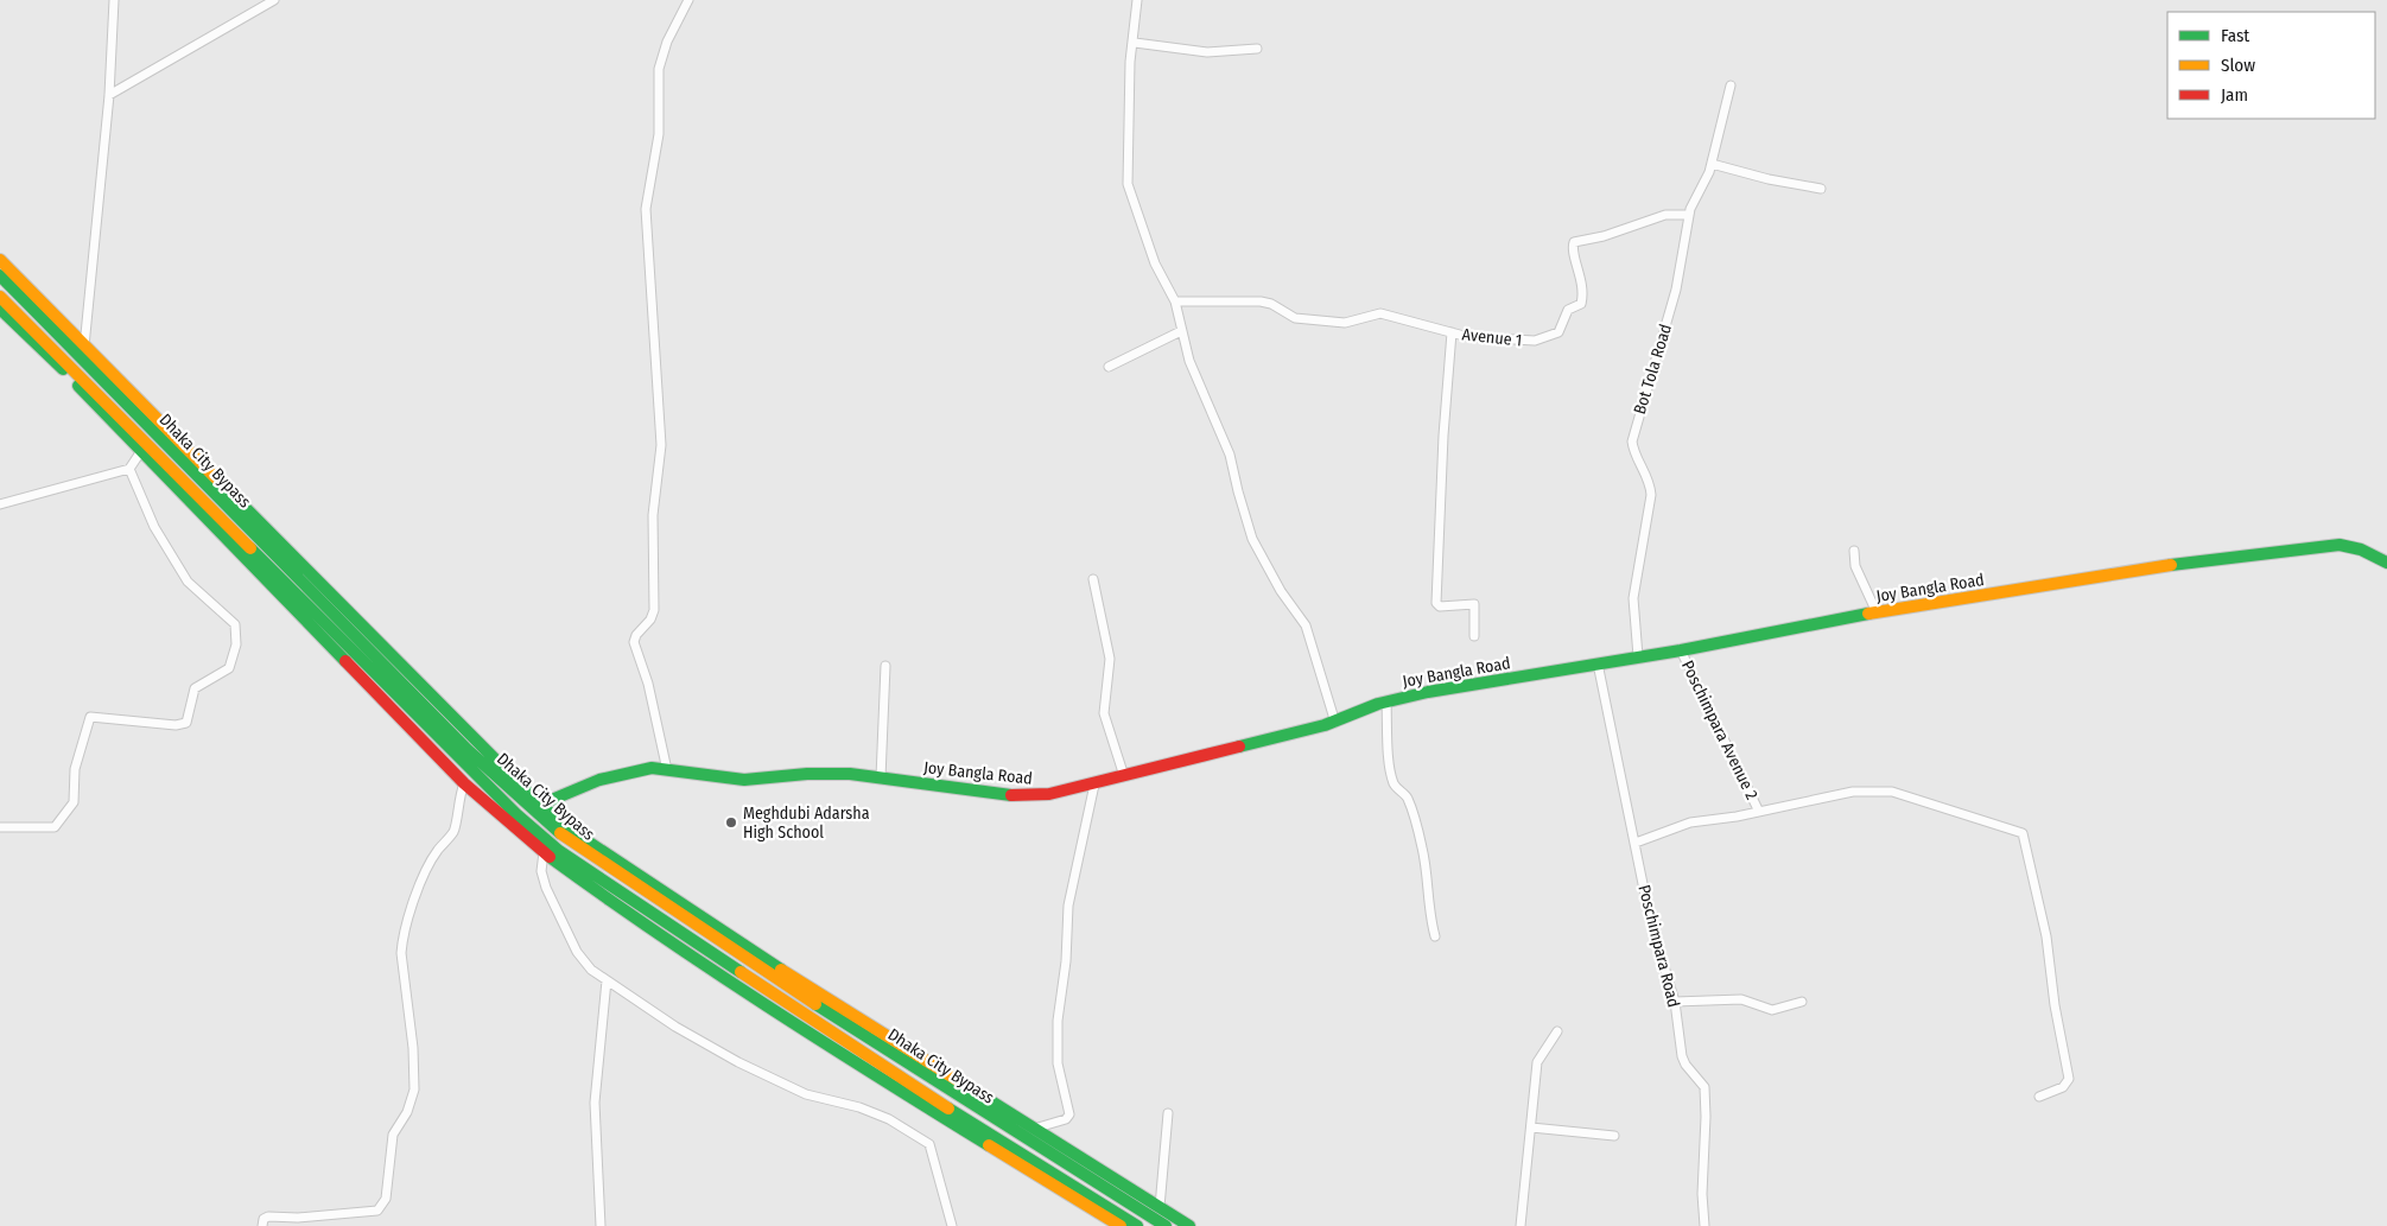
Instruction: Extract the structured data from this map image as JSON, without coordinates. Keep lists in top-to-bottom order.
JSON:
{
  "streets": {
    "main road": ["Dhaka City Bypass", "Joy Bangla Road"],
    "street": [
      "Avenue 1",
      "Bot Tola Road",
      "Poschimpara Avenue 2",
      "Poschimpara Road"
    ]
  },
  "crossings": [
    ["Avenue 1", "Bot Tola Road"],
    ["Bot Tola Road", "Joy Bangla Road"],
    ["Joy Bangla Road", "Poschimpara Avenue 2"],
    ["Joy Bangla Road", "Poschimpara Road"]
  ],
  "places": ["Meghdubi Adarsha High School"],
  "legend": ["Fast", "Slow", "Jam"]
}
